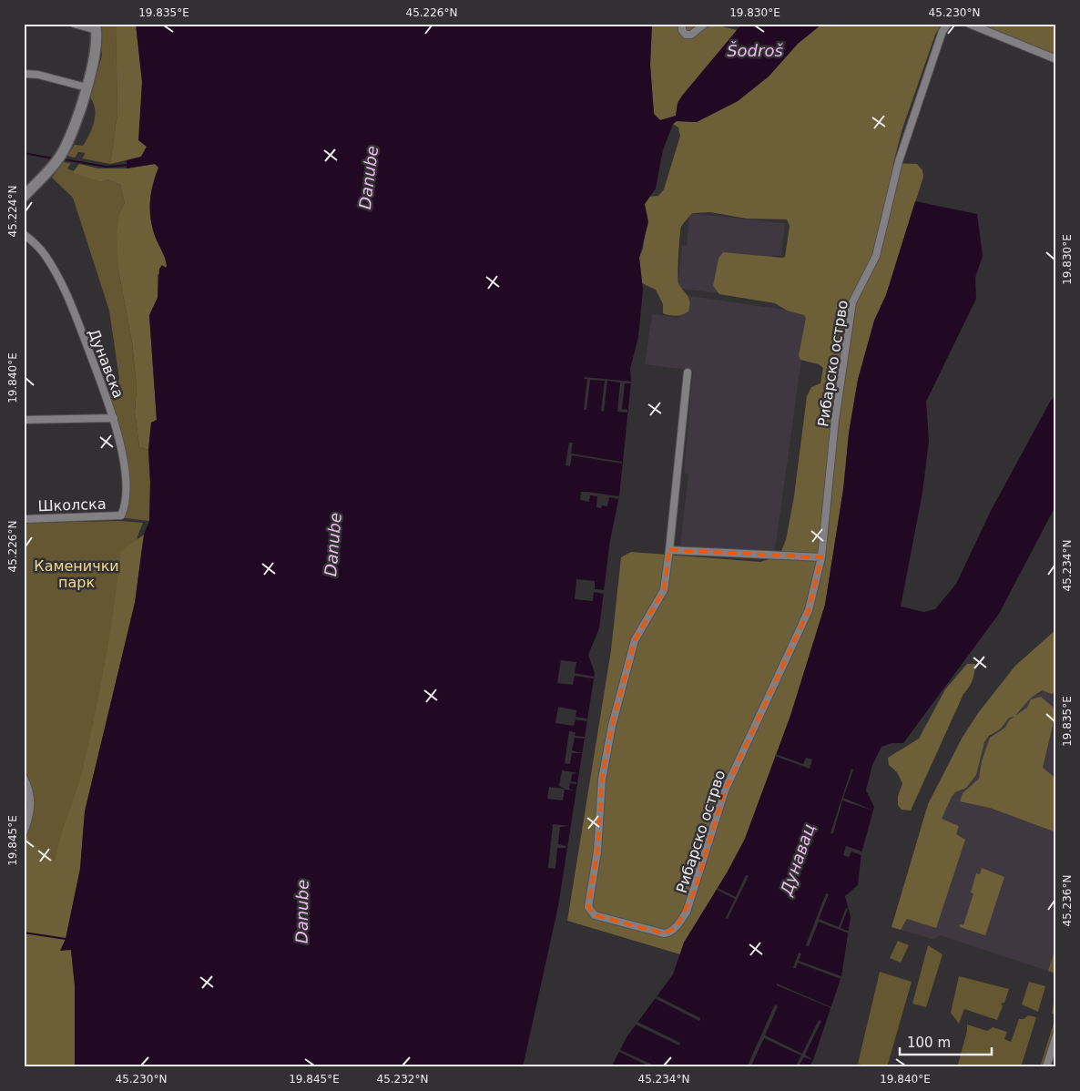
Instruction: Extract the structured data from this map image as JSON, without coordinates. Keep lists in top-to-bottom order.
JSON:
{
  "streets": {
    "street": ["Дунавска", "Рибарско острво", "Школска"]
  },
  "crossings": [
    ["Дунавска", "Школска"]
  ],
  "water": ["Šodroš", "Danube", "Дунавац"],
  "parks": ["Каменички парк"],
  "scale_bar": "100 m",
  "coordinates": [
    "19.835°E",
    "45.226°N",
    "19.830°E",
    "45.230°N",
    "45.224°N",
    "19.840°E",
    "45.234°N",
    "19.845°E",
    "45.236°N",
    "45.232°N"
  ]
}
